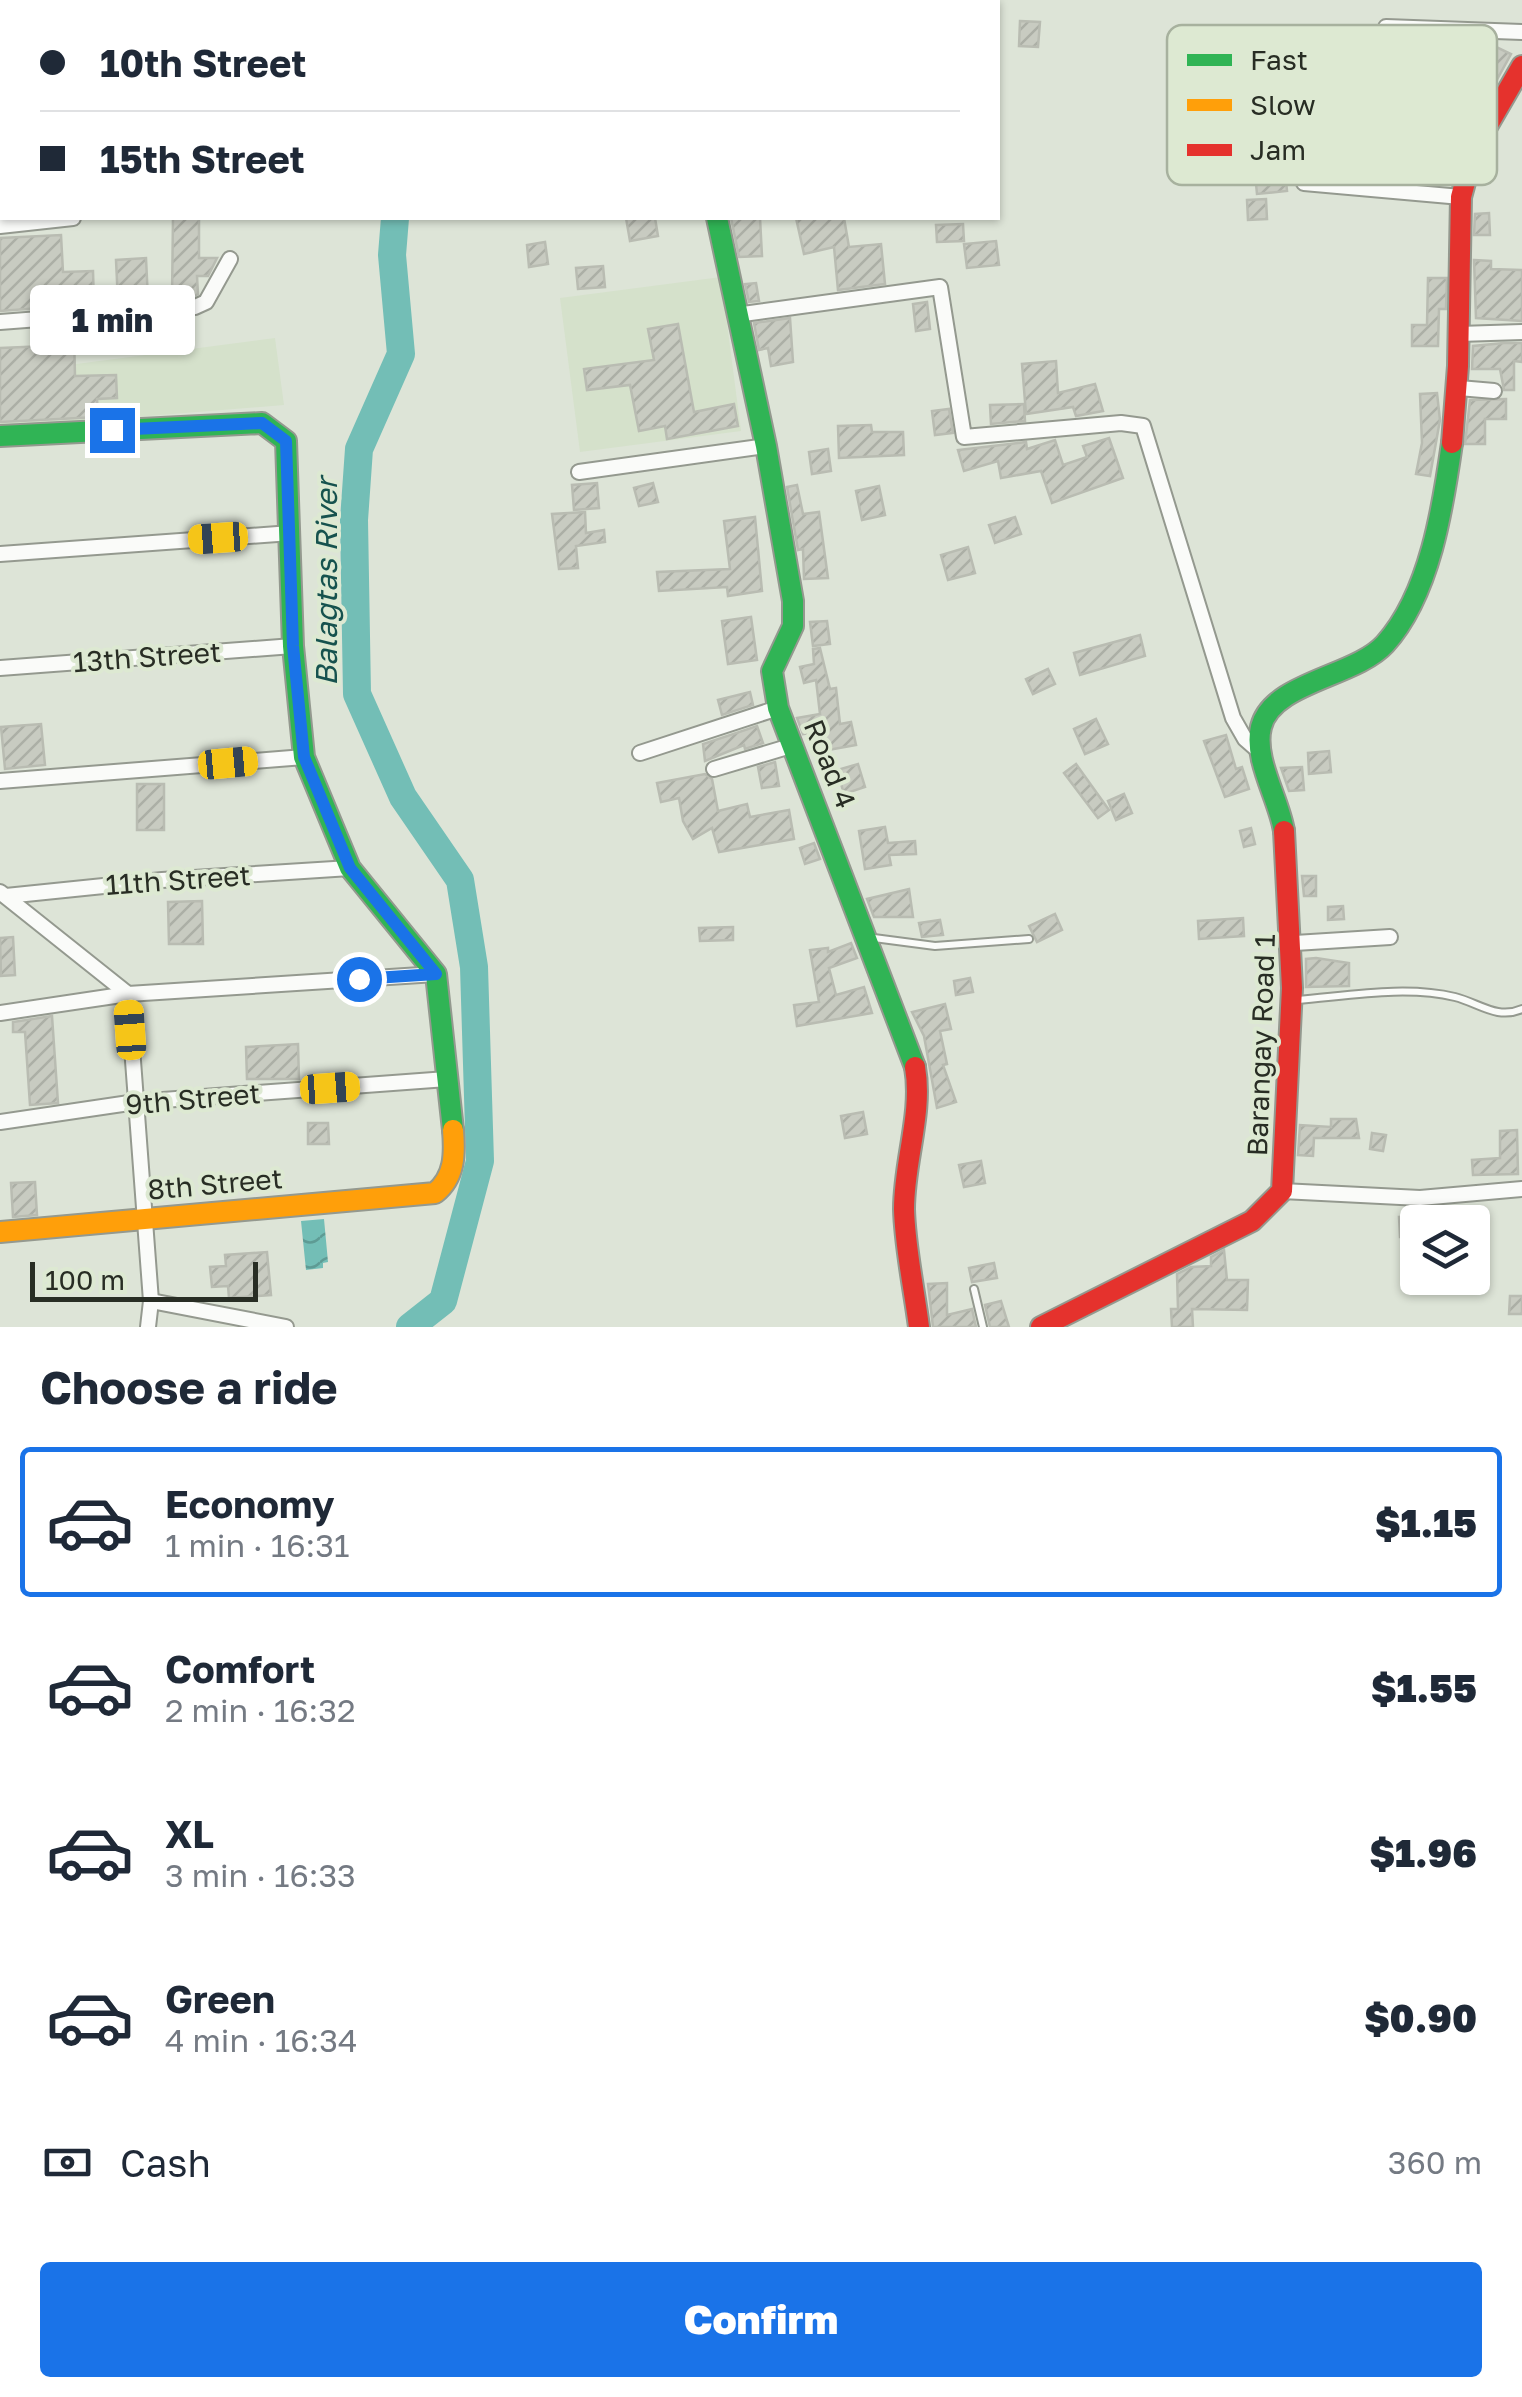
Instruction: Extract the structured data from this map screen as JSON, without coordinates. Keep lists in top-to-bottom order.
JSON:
{
  "streets": {
    "street": [
      "13th Street",
      "Road 4",
      "11th Street",
      "Barangay Road 1",
      "9th Street",
      "8th Street"
    ]
  },
  "crossings": [
    ["9th Street", "8th Street"]
  ],
  "water": ["Balagtas River"],
  "legend": ["Fast", "Slow", "Jam"],
  "scale_bar": "100 m",
  "page": {
    "banner": ["10th Street", "15th Street"],
    "bubble": "1 min",
    "scale": "100 m",
    "heading": "Choose a ride",
    "list": [
      {
        "name": "Economy",
        "note": "1 min · 16:31",
        "value": "$1.15"
      },
      {
        "name": "Comfort",
        "note": "2 min · 16:32",
        "value": "$1.55"
      },
      {
        "name": "XL",
        "note": "3 min · 16:33",
        "value": "$1.96"
      },
      {
        "name": "Green",
        "note": "4 min · 16:34",
        "value": "$0.90"
      }
    ],
    "pay": ["Cash", "360 m"],
    "buttons": "Confirm"
  }
}
